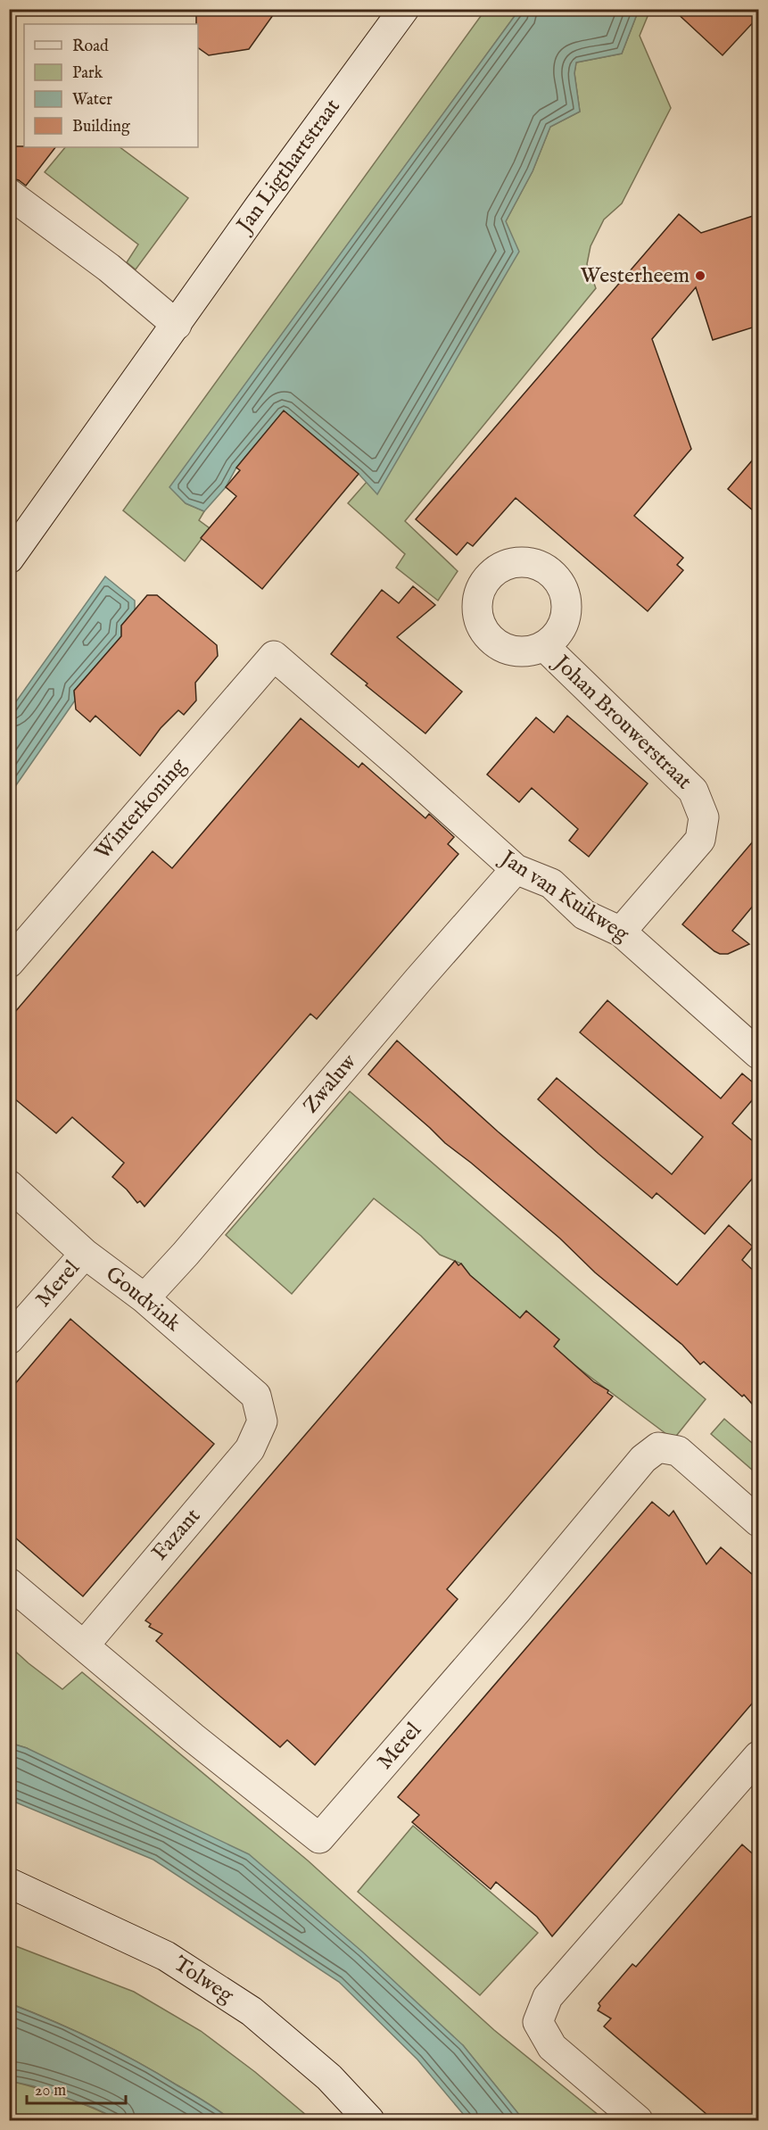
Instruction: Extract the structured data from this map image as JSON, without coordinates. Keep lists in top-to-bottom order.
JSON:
{
  "streets": {
    "street": [
      "Jan Ligthartstraat",
      "Johan Brouwerstraat",
      "Winterkoning",
      "Jan van Kuikweg",
      "Zwaluw",
      "Merel",
      "Goudvink",
      "Fazant",
      "Tolweg"
    ]
  },
  "crossings": [
    ["Johan Brouwerstraat", "Jan van Kuikweg"],
    ["Winterkoning", "Jan van Kuikweg"],
    ["Jan van Kuikweg", "Zwaluw"],
    ["Zwaluw", "Goudvink"],
    ["Merel", "Goudvink"],
    ["Merel", "Fazant"],
    ["Goudvink", "Fazant"]
  ],
  "places": ["Westerheem"],
  "legend": [
    "Road",
    "Park",
    "Water",
    "Building"
  ],
  "scale_bar": "20 m"
}
